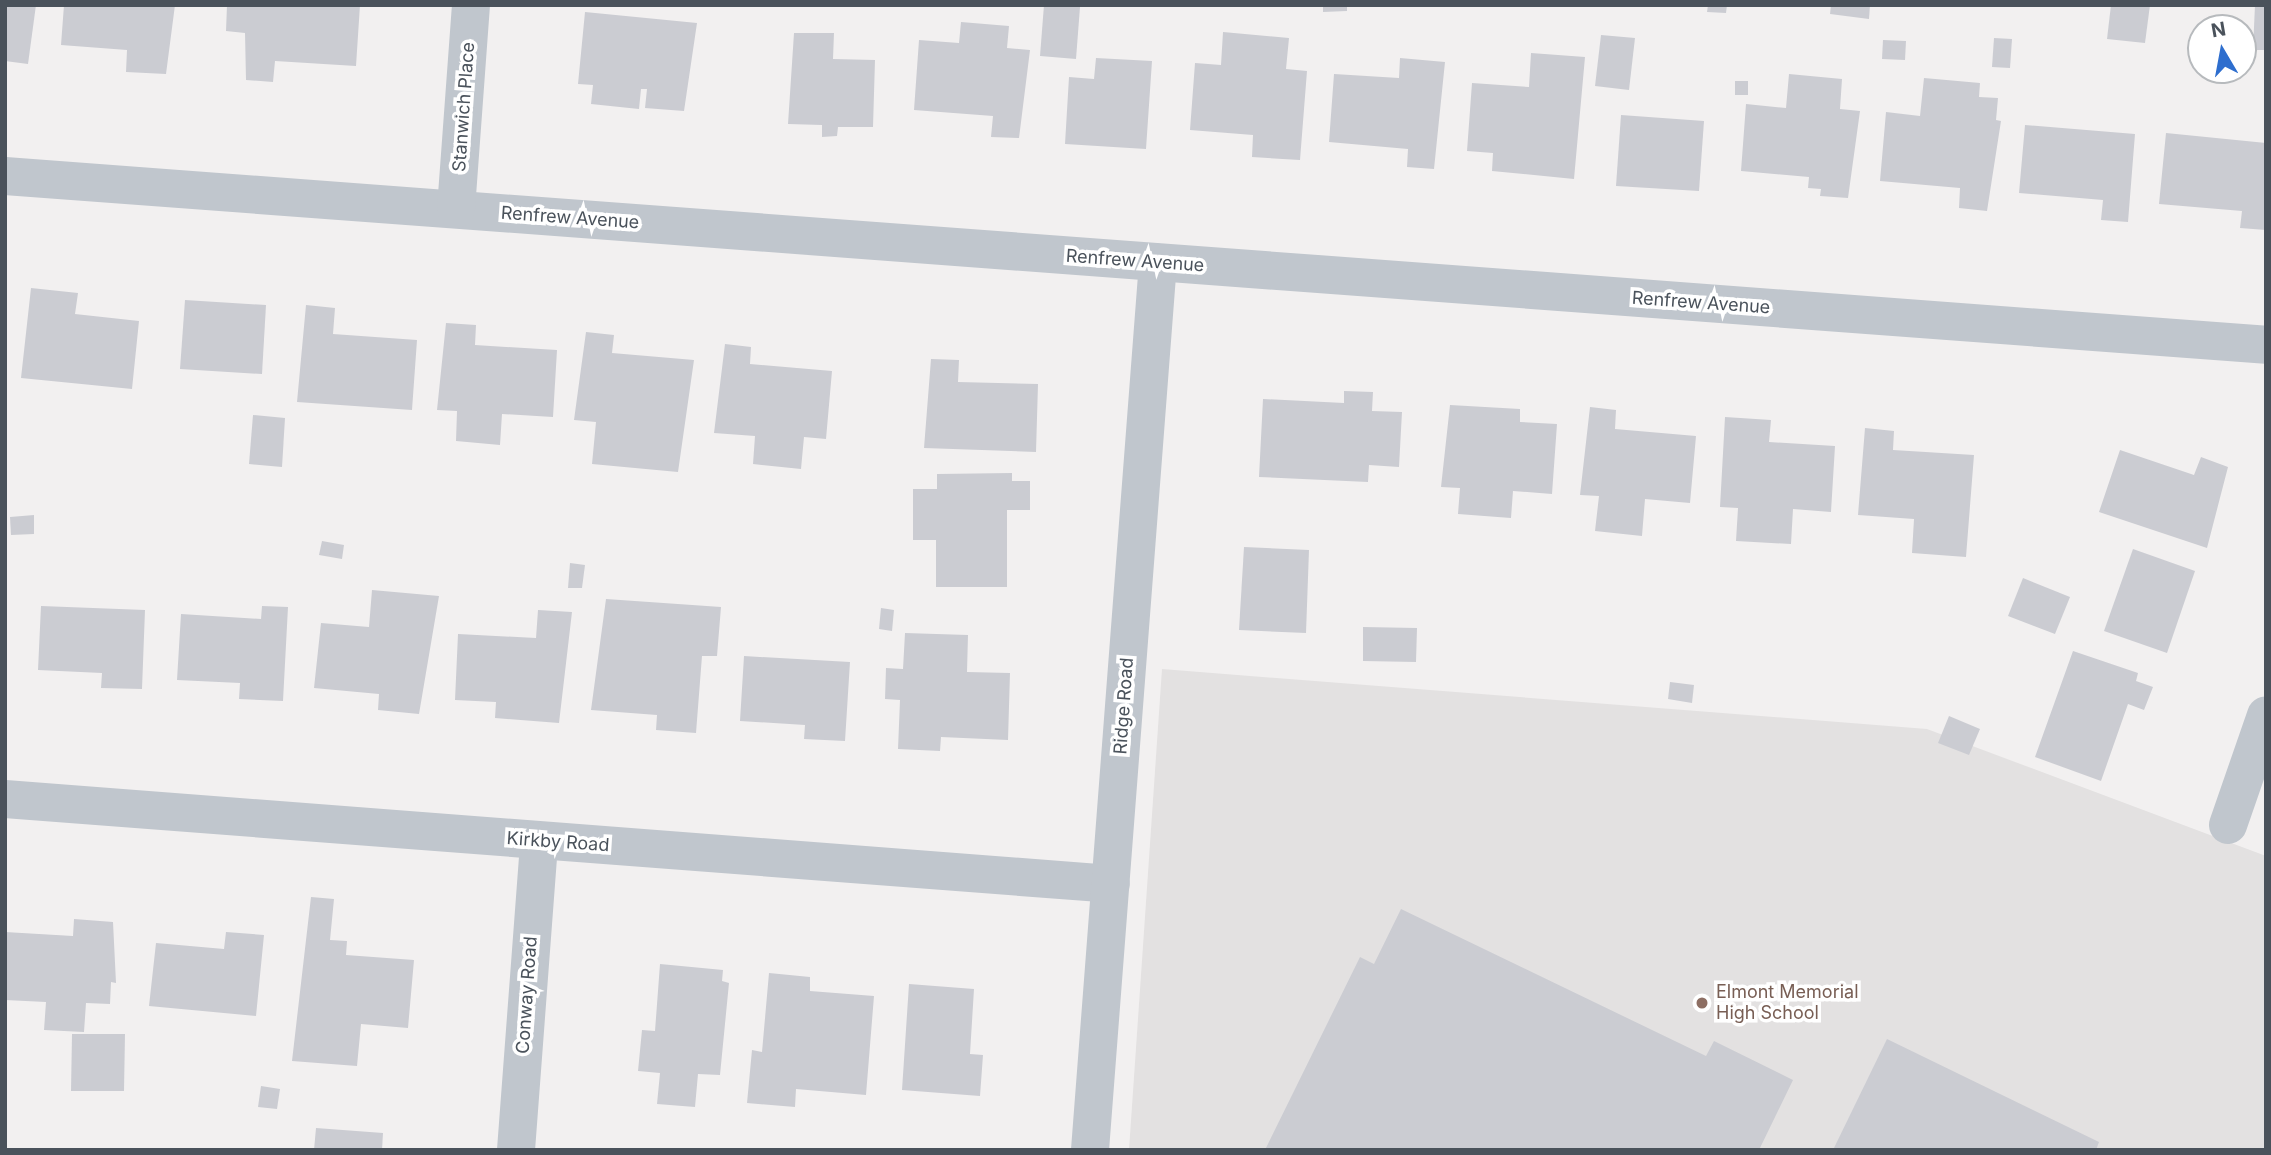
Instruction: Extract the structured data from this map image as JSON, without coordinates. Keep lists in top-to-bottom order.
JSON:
{
  "streets": {
    "street": [
      "Stanwich Place",
      "Renfrew Avenue",
      "Ridge Road",
      "Kirkby Road",
      "Conway Road"
    ]
  },
  "crossings": [
    ["Stanwich Place", "Renfrew Avenue"],
    ["Renfrew Avenue", "Ridge Road"],
    ["Ridge Road", "Kirkby Road"],
    ["Kirkby Road", "Conway Road"]
  ],
  "places": ["Elmont Memorial High School"],
  "north": "top"
}
